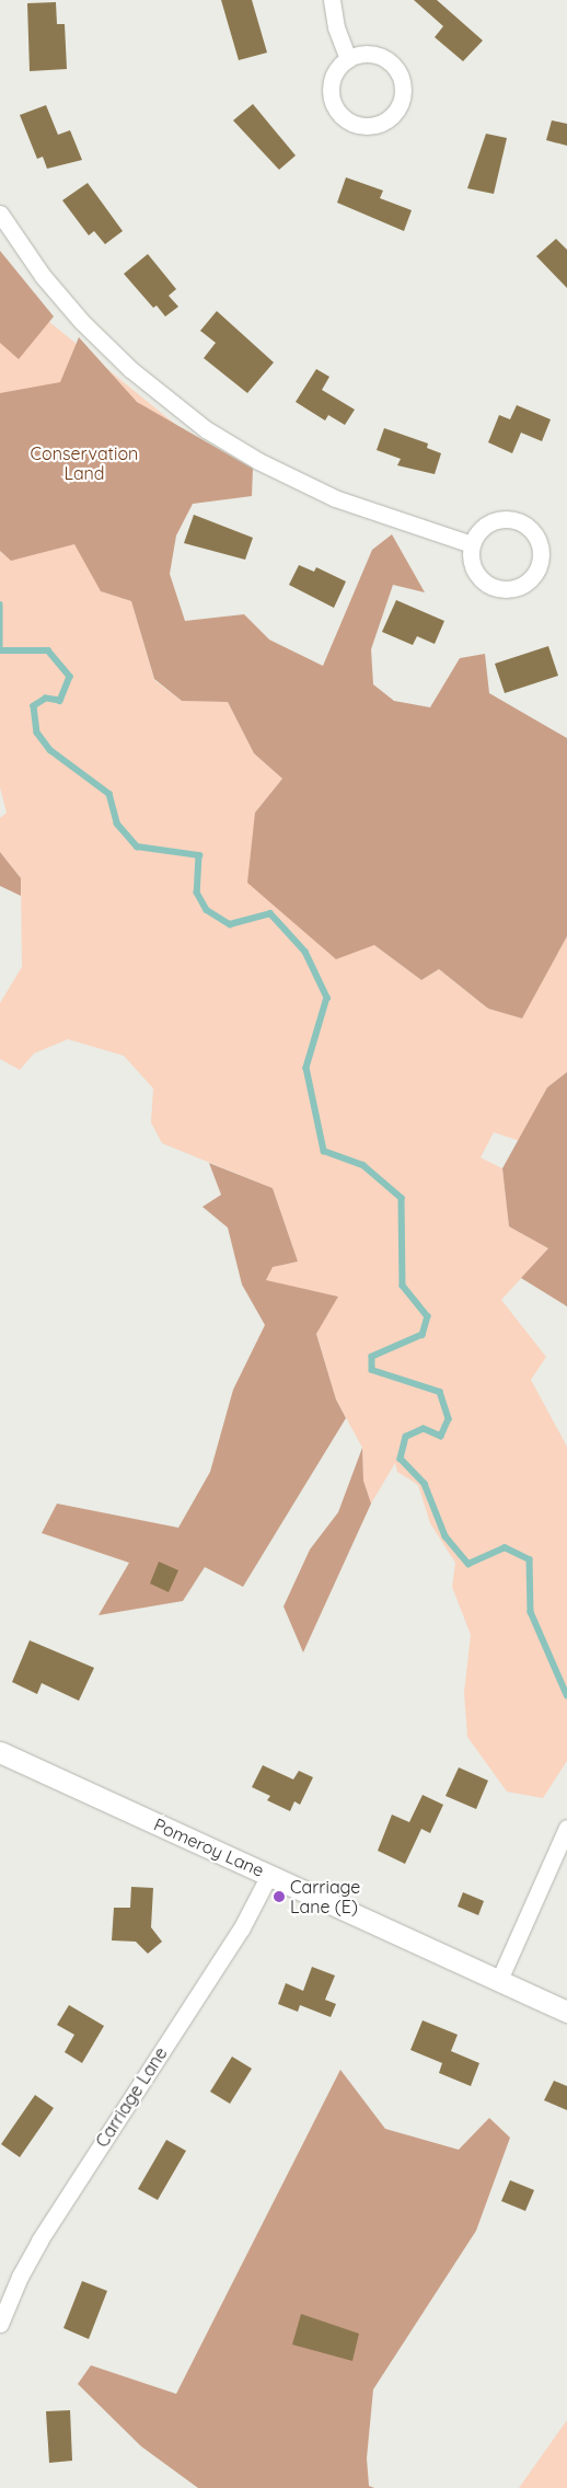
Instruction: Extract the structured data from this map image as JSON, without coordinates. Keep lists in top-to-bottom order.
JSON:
{
  "streets": {
    "street": ["Pomeroy Lane", "Carriage Lane"]
  },
  "crossings": [
    ["Pomeroy Lane", "Carriage Lane"]
  ],
  "parks": ["Conservation Land"],
  "places": ["Carriage Lane (E)"]
}
